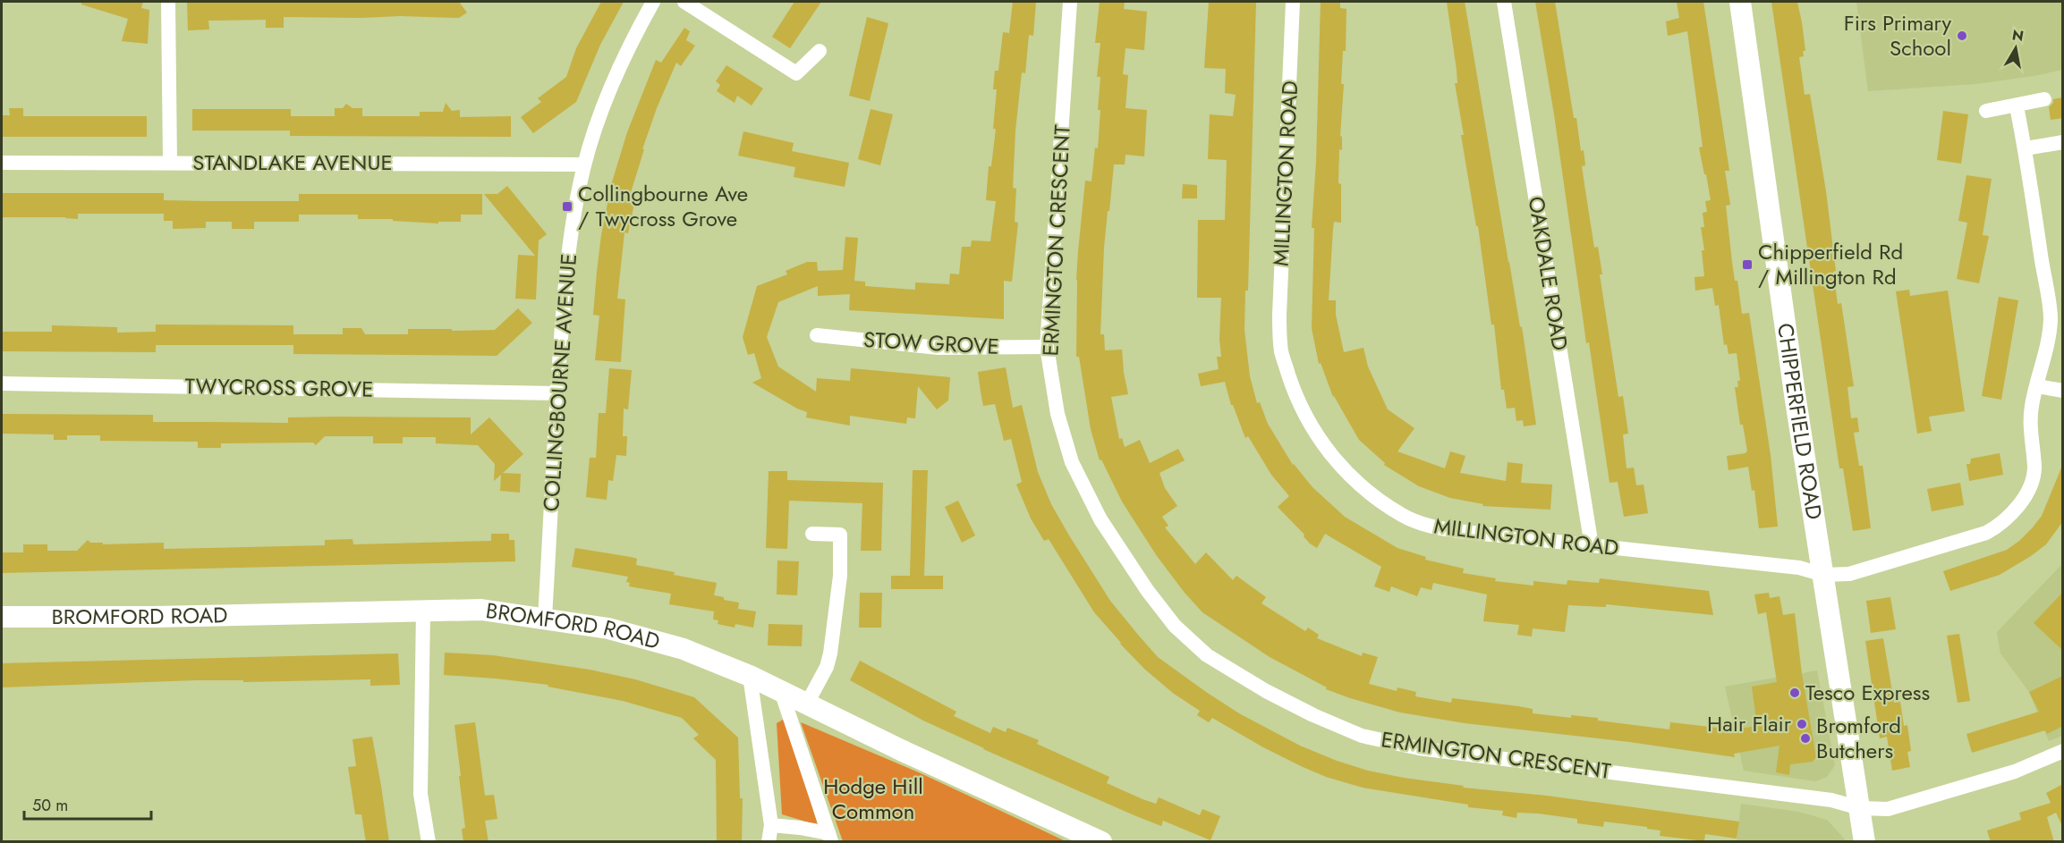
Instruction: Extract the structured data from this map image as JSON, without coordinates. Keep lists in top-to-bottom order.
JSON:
{
  "streets": {
    "street": [
      "STANDLAKE AVENUE",
      "MILLINGTON ROAD",
      "ERMINGTON CRESCENT",
      "OAKDALE ROAD",
      "STOW GROVE",
      "COLLINGBOURNE AVENUE",
      "TWYCROSS GROVE",
      "CHIPPERFIELD ROAD",
      "BROMFORD ROAD"
    ]
  },
  "crossings": [
    ["STANDLAKE AVENUE", "COLLINGBOURNE AVENUE"],
    ["MILLINGTON ROAD", "OAKDALE ROAD"],
    ["MILLINGTON ROAD", "CHIPPERFIELD ROAD"],
    ["ERMINGTON CRESCENT", "STOW GROVE"],
    ["ERMINGTON CRESCENT", "CHIPPERFIELD ROAD"],
    ["COLLINGBOURNE AVENUE", "TWYCROSS GROVE"],
    ["COLLINGBOURNE AVENUE", "BROMFORD ROAD"]
  ],
  "parks": ["Hodge Hill Common"],
  "places": {
    "other": [
      "Firs Primary School",
      "Tesco Express",
      "Hair Flair",
      "Bromford Butchers"
    ],
    "transit": ["Collingbourne Ave / Twycross Grove", "Chipperfield Rd / Millington Rd"]
  },
  "scale_bar": "50 m",
  "north": "top"
}
